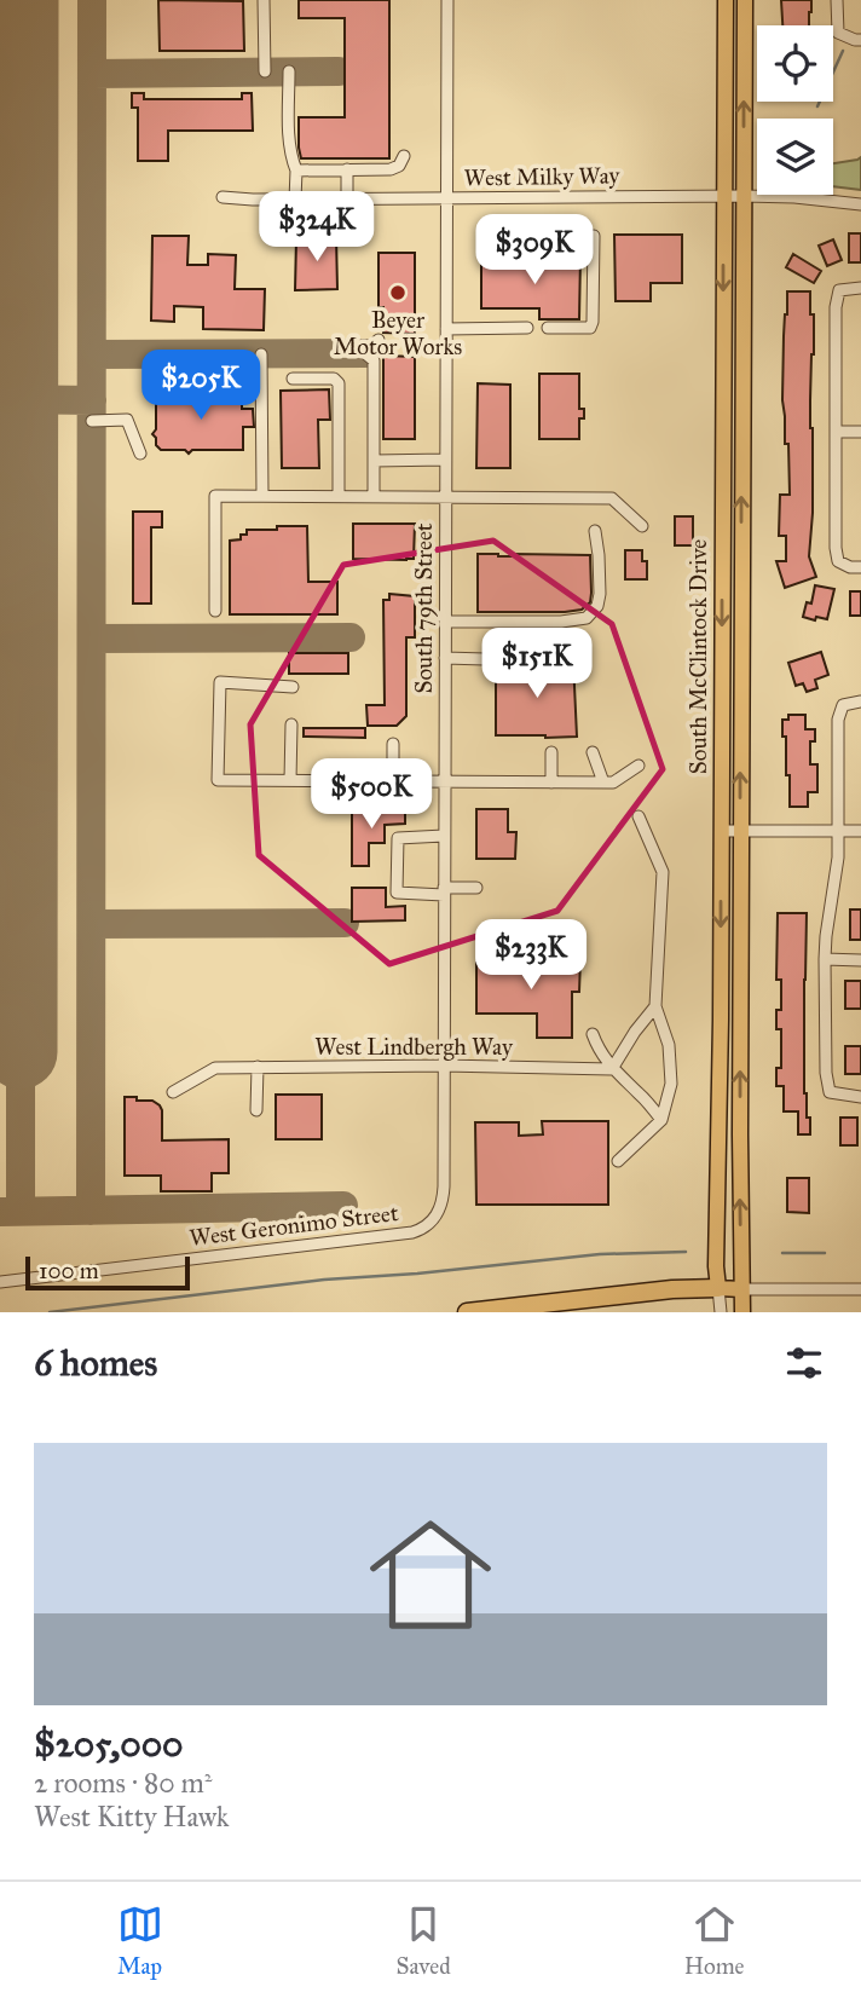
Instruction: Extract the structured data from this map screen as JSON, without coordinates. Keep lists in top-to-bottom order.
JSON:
{
  "streets": {
    "main road": ["South McClintock Drive"],
    "street": [
      "West Milky Way",
      "South 79th Street",
      "West Lindbergh Way",
      "West Geronimo Street"
    ]
  },
  "crossings": [
    ["West Milky Way", "South 79th Street"],
    ["West Milky Way", "South McClintock Drive"],
    ["South 79th Street", "West Lindbergh Way"],
    ["South 79th Street", "West Geronimo Street"]
  ],
  "places": ["Beyer Motor Works"],
  "scale_bar": "100 m",
  "page": {
    "price": [
      "$324K",
      "$309K",
      "$205K",
      "$151K",
      "$500K",
      "$233K"
    ],
    "scale": "100 m",
    "heading": "6 homes",
    "list": [
      {
        "name": "$205,000",
        "note": "2 rooms · 80 m² · West Kitty Hawk"
      }
    ],
    "tabs": ["Map", "Saved", "Home"]
  }
}
